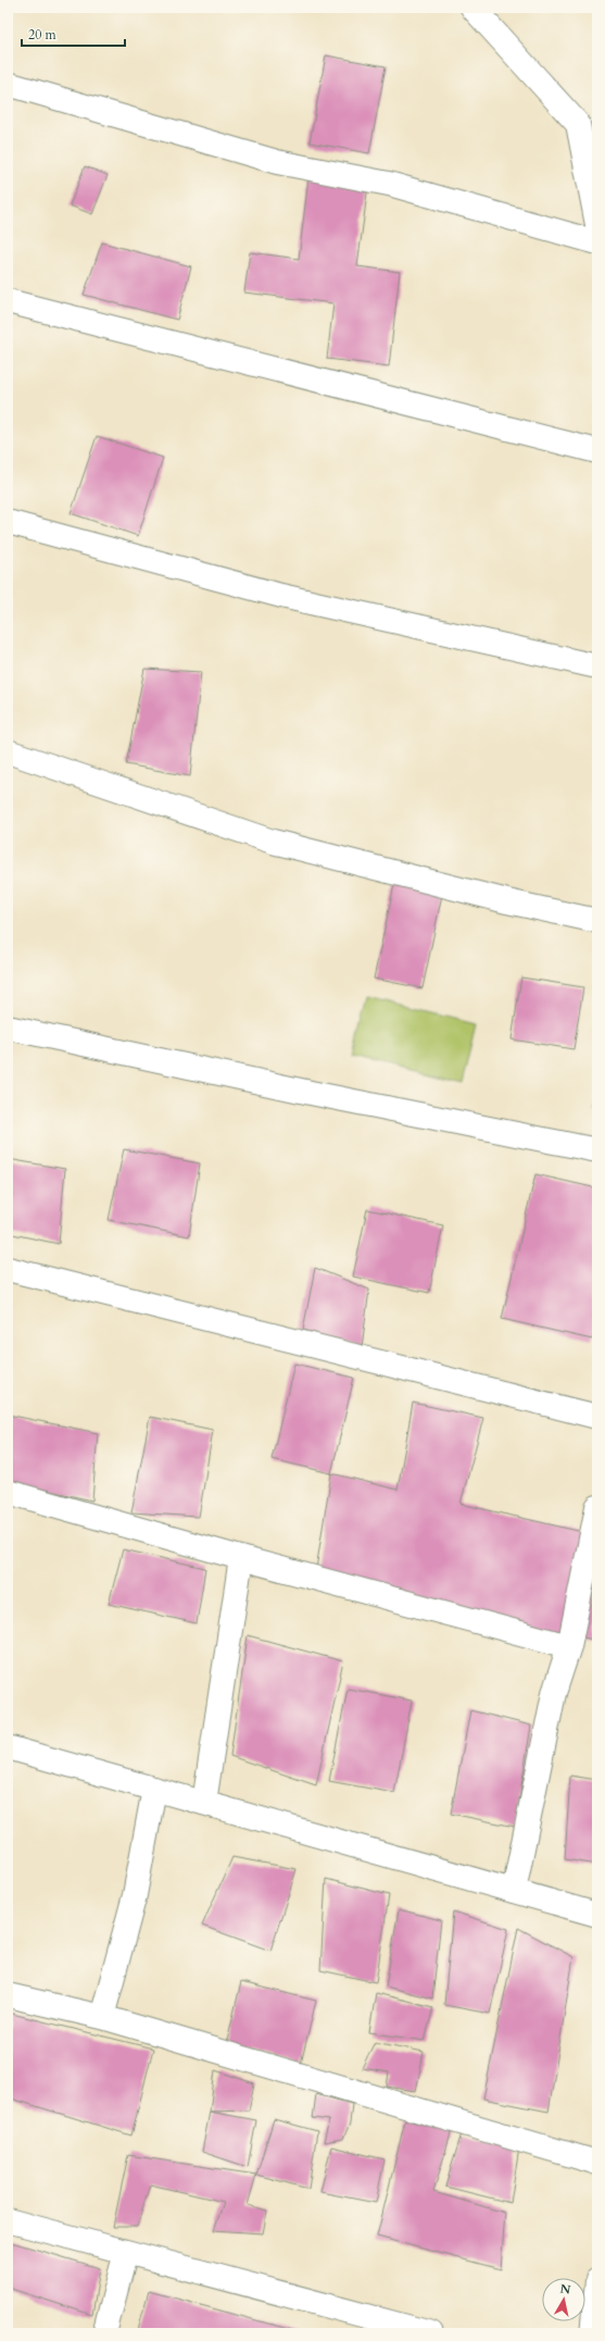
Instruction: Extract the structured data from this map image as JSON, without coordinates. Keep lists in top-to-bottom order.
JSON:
{
  "scale_bar": "20 m",
  "north": "top"
}
